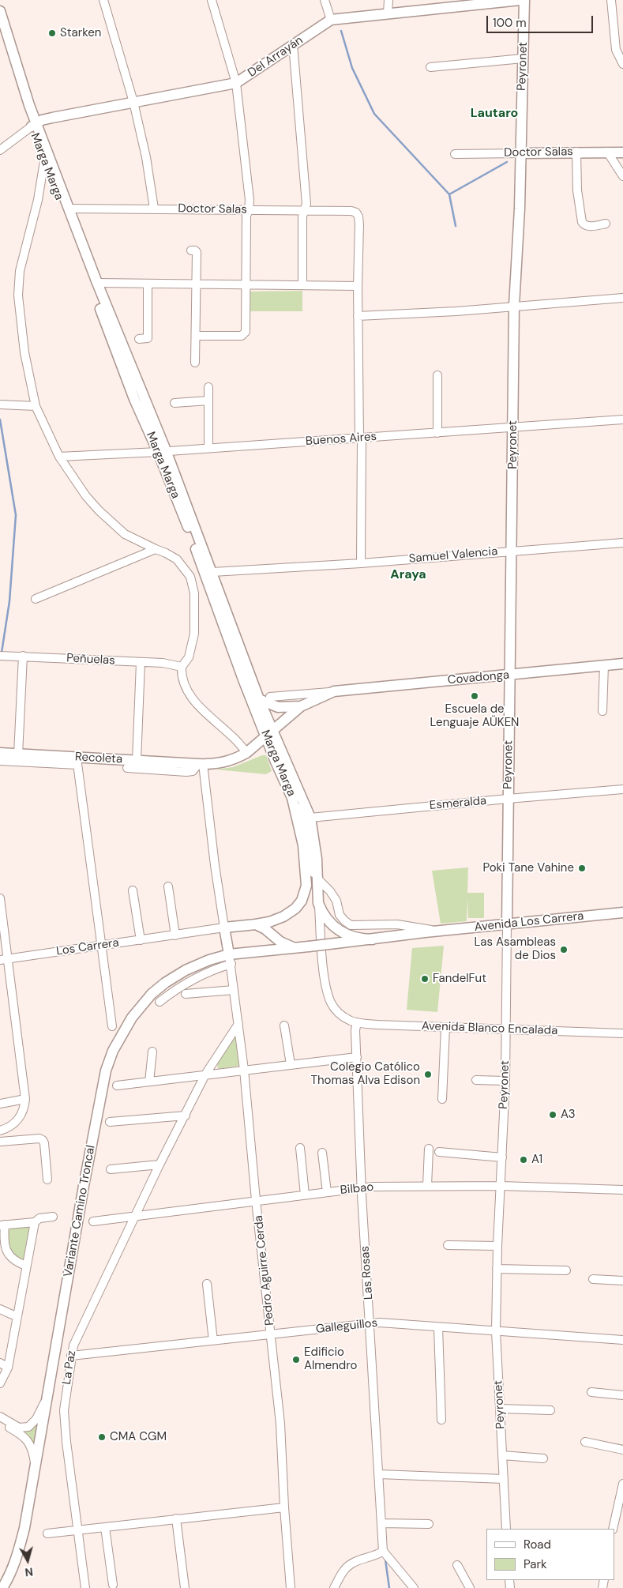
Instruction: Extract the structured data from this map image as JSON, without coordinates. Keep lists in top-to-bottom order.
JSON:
{
  "streets": {
    "main road": [
      "Del Arrayán",
      "Peyronet",
      "Doctor Salas",
      "Marga Marga",
      "Covadonga",
      "Recoleta",
      "Avenida Los Carrera",
      "Variante Camino Troncal"
    ],
    "street": [
      "Buenos Aires",
      "Samuel Valencia",
      "Peñuelas",
      "Esmeralda",
      "Los Carrera",
      "Avenida Blanco Encalada",
      "Bilbao",
      "Pedro Aguirre Cerda",
      "Las Rosas",
      "Galleguillos",
      "La Paz"
    ]
  },
  "crossings": [
    ["Del Arrayán", "Marga Marga"],
    ["Peyronet", "Doctor Salas"],
    ["Peyronet", "Buenos Aires"],
    ["Peyronet", "Samuel Valencia"],
    ["Peyronet", "Covadonga"],
    ["Peyronet", "Esmeralda"],
    ["Peyronet", "Avenida Los Carrera"],
    ["Peyronet", "Avenida Blanco Encalada"],
    ["Peyronet", "Bilbao"],
    ["Peyronet", "Galleguillos"],
    ["Doctor Salas", "Marga Marga"],
    ["Marga Marga", "Buenos Aires"],
    ["Marga Marga", "Samuel Valencia"],
    ["Marga Marga", "Covadonga"],
    ["Marga Marga", "Recoleta"],
    ["Marga Marga", "Esmeralda"],
    ["Marga Marga", "Avenida Los Carrera"],
    ["Marga Marga", "Avenida Blanco Encalada"],
    ["Marga Marga", "Las Rosas"],
    ["Covadonga", "Recoleta"],
    ["Avenida Los Carrera", "Variante Camino Troncal"],
    ["Avenida Blanco Encalada", "Las Rosas"],
    ["Bilbao", "Pedro Aguirre Cerda"],
    ["Bilbao", "Las Rosas"],
    ["Bilbao", "La Paz"],
    ["Variante Camino Troncal", "Pedro Aguirre Cerda"],
    ["Pedro Aguirre Cerda", "Galleguillos"],
    ["Pedro Aguirre Cerda", "La Paz"],
    ["Las Rosas", "Galleguillos"],
    ["Galleguillos", "La Paz"]
  ],
  "districts": ["Lautaro", "Araya"],
  "places": [
    "Starken",
    "Escuela de Lenguaje AÜKEN",
    "Poki Tane Vahine",
    "Las Asambleas de Dios",
    "FandelFut",
    "Colegio Católico Thomas Alva Edison",
    "A3",
    "A1",
    "Edificio Almendro",
    "CMA CGM"
  ],
  "legend": ["Road", "Park"],
  "scale_bar": "100 m",
  "north": "bottom"
}
